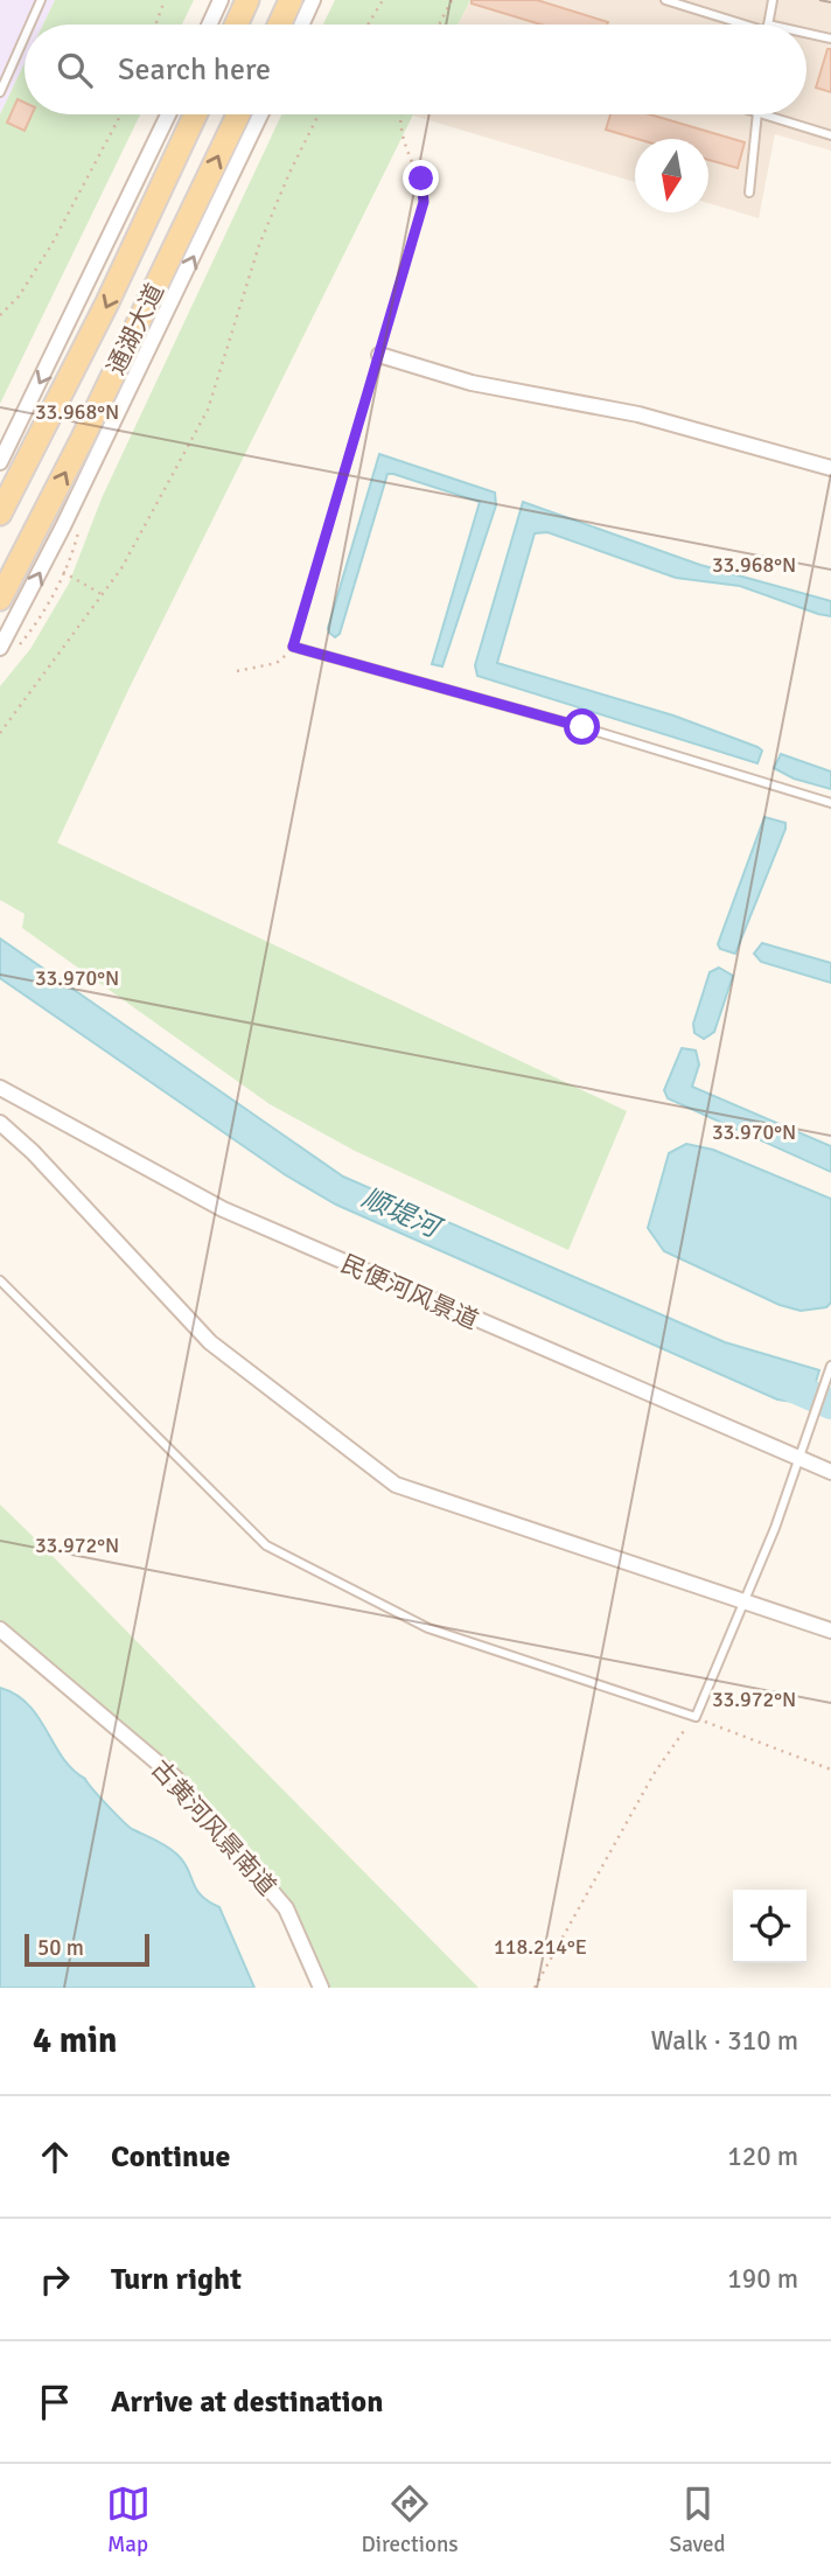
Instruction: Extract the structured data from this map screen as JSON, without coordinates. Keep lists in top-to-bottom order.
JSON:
{
  "streets": {
    "main road": ["通湖大道"],
    "street": ["民便河风景道", "古黄河风景南道"]
  },
  "water": ["顺堤河"],
  "scale_bar": "50 m",
  "north": "bottom",
  "page": {
    "search": "Search here",
    "scale": "50 m",
    "heading": ["4 min", "Walk · 310 m"],
    "list": [
      ["Continue", "120 m"],
      ["Turn right", "190 m"],
      "Arrive at destination"
    ],
    "nav": ["Map", "Directions", "Saved"]
  },
  "coordinates": [
    "33.968°N",
    "33.970°N",
    "33.972°N",
    "118.214°E"
  ]
}
